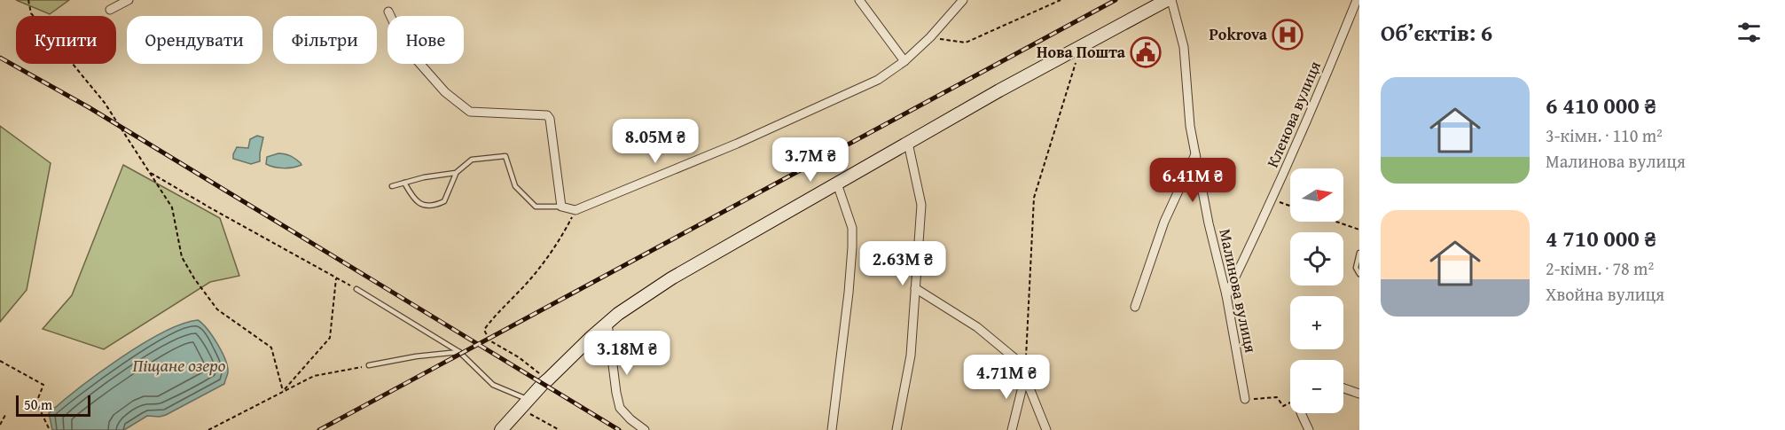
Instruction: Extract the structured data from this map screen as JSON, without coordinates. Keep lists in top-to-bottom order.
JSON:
{
  "streets": {
    "street": ["Кленова вулиця", "Малинова вулиця"]
  },
  "crossings": [
    ["Кленова вулиця", "Малинова вулиця"]
  ],
  "water": ["Піщане озеро"],
  "places": {
    "hospital": ["Pokrova"],
    "public building": ["Нова Пошта"]
  },
  "scale_bar": "50 m",
  "north": "right",
  "page": {
    "heading": "Об’єктів: 6",
    "chip": [
      "Купити",
      "Орендувати",
      "Фільтри",
      "Нове"
    ],
    "list": [
      {
        "name": "6 410 000 ₴",
        "note": "3-кімн. · 110 m² · Малинова вулиця"
      },
      {
        "name": "4 710 000 ₴",
        "note": "2-кімн. · 78 m² · Хвойна вулиця"
      }
    ],
    "price": [
      "8.05M ₴",
      "3.7M ₴",
      "6.41M ₴",
      "2.63M ₴",
      "3.18M ₴",
      "4.71M ₴"
    ],
    "map_buttons": ["+", "−"],
    "scale": "50 m"
  }
}
